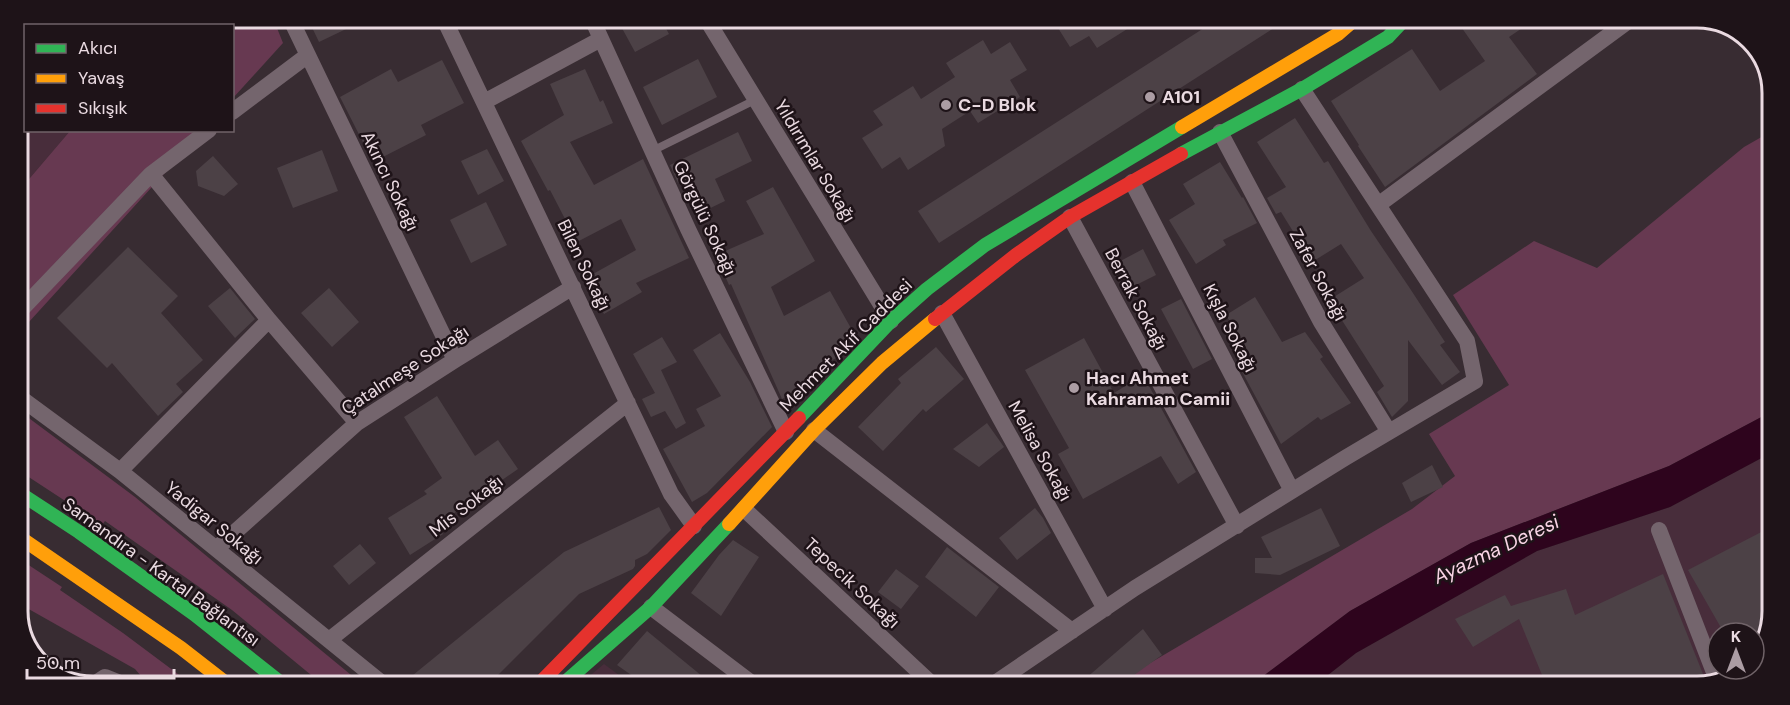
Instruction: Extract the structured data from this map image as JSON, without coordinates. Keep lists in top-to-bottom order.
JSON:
{
  "streets": {
    "main road": ["Mehmet Akif Caddesi", "Samandıra - Kartal Bağlantısı"],
    "street": [
      "Yıldırımlar Sokağı",
      "Akıncı Sokağı",
      "Görgülü Sokağı",
      "Bilen Sokağı",
      "Zafer Sokağı",
      "Berrak Sokağı",
      "Kışla Sokağı",
      "Çatalmeşe Sokağı",
      "Melisa Sokağı",
      "Mis Sokağı",
      "Yadigar Sokağı",
      "Tepecik Sokağı"
    ]
  },
  "crossings": [
    ["Yıldırımlar Sokağı", "Mehmet Akif Caddesi"],
    ["Akıncı Sokağı", "Çatalmeşe Sokağı"],
    ["Görgülü Sokağı", "Mehmet Akif Caddesi"],
    ["Bilen Sokağı", "Mehmet Akif Caddesi"],
    ["Bilen Sokağı", "Çatalmeşe Sokağı"],
    ["Bilen Sokağı", "Mis Sokağı"],
    ["Zafer Sokağı", "Mehmet Akif Caddesi"],
    ["Berrak Sokağı", "Mehmet Akif Caddesi"],
    ["Kışla Sokağı", "Mehmet Akif Caddesi"],
    ["Mehmet Akif Caddesi", "Melisa Sokağı"],
    ["Mehmet Akif Caddesi", "Tepecik Sokağı"],
    ["Çatalmeşe Sokağı", "Yadigar Sokağı"],
    ["Mis Sokağı", "Yadigar Sokağı"]
  ],
  "water": ["Ayazma Deresi"],
  "places": ["A101", "C-D Blok", "Hacı Ahmet Kahraman Camii"],
  "legend": ["Akıcı", "Yavaş", "Sıkışık"],
  "scale_bar": "50 m",
  "north": "top"
}
